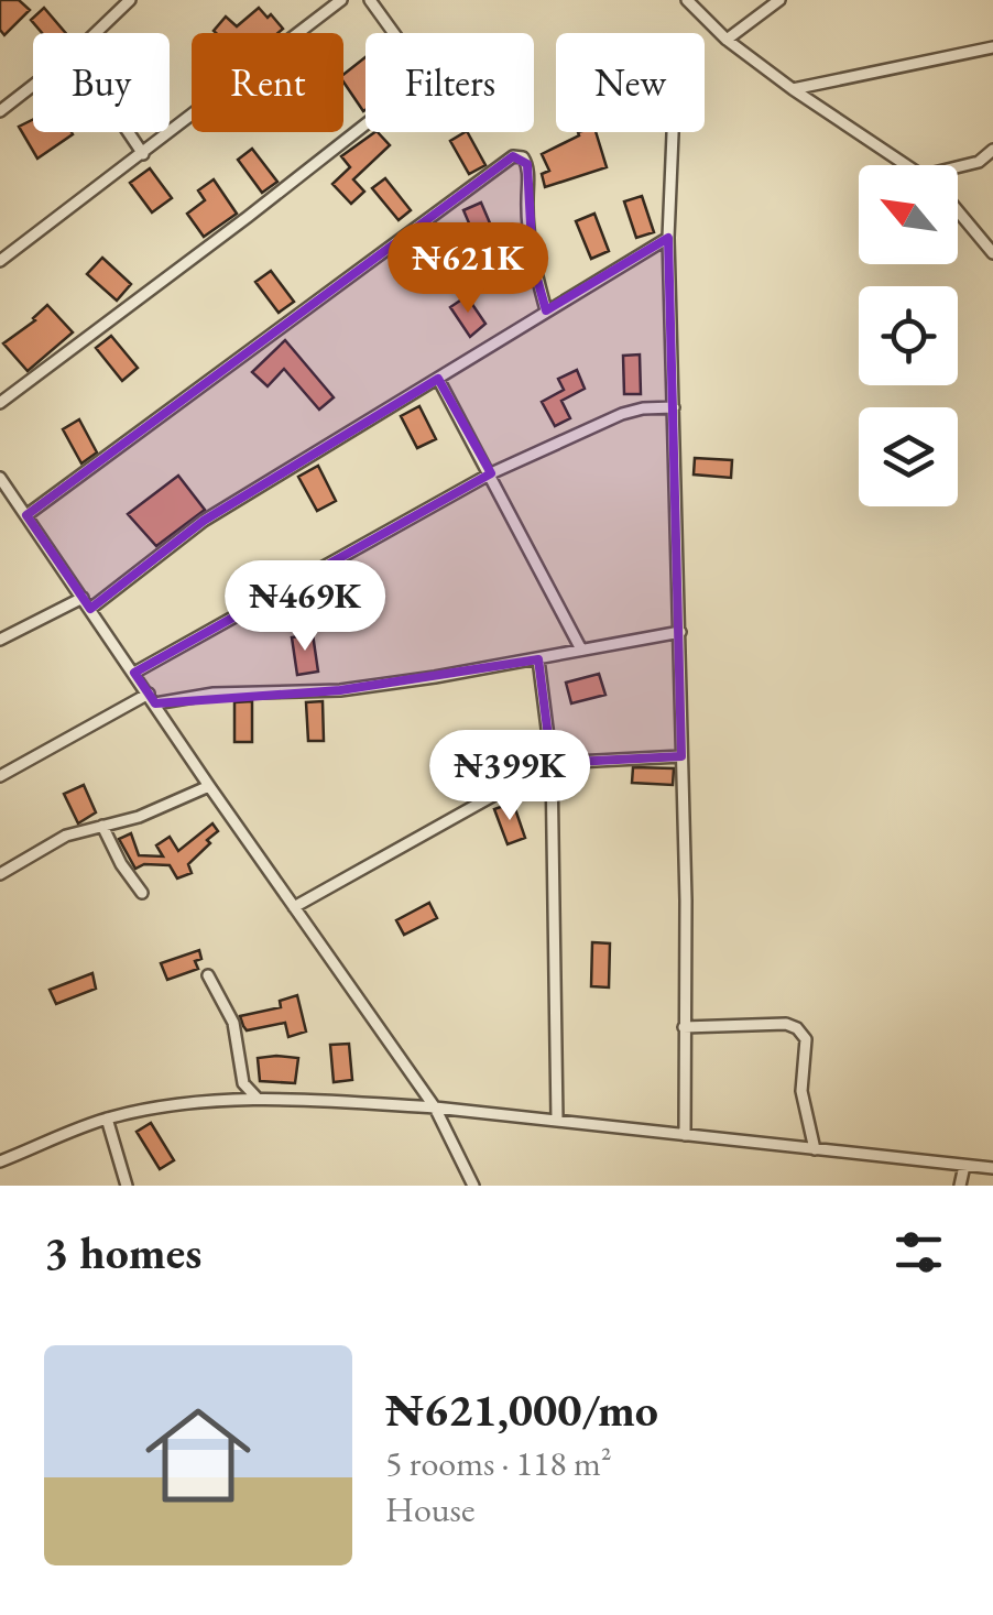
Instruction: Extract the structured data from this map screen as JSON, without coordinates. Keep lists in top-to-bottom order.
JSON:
{
  "north": "top left",
  "page": {
    "chip": [
      "Buy",
      "Rent",
      "Filters",
      "New"
    ],
    "price": ["₦621K", "₦469K", "₦399K"],
    "heading": "3 homes",
    "list": [
      {
        "name": "₦621,000/mo",
        "note": "5 rooms · 118 m² · House"
      }
    ]
  }
}
